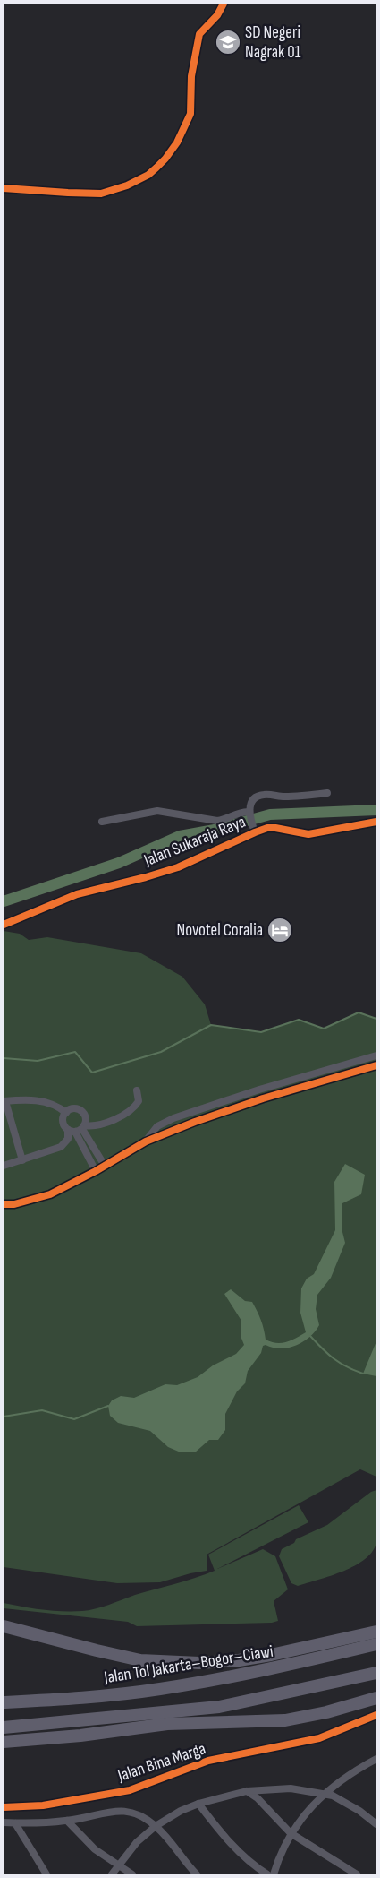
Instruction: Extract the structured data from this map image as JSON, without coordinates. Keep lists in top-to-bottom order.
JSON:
{
  "streets": {
    "highway": ["Jalan Tol Jakarta–Bogor–Ciawi"],
    "street": ["Jalan Sukaraja Raya", "Jalan Bina Marga"]
  },
  "places": {
    "school or university": ["SD Negeri Nagrak 01"],
    "hotel": ["Novotel Coralia"]
  }
}
